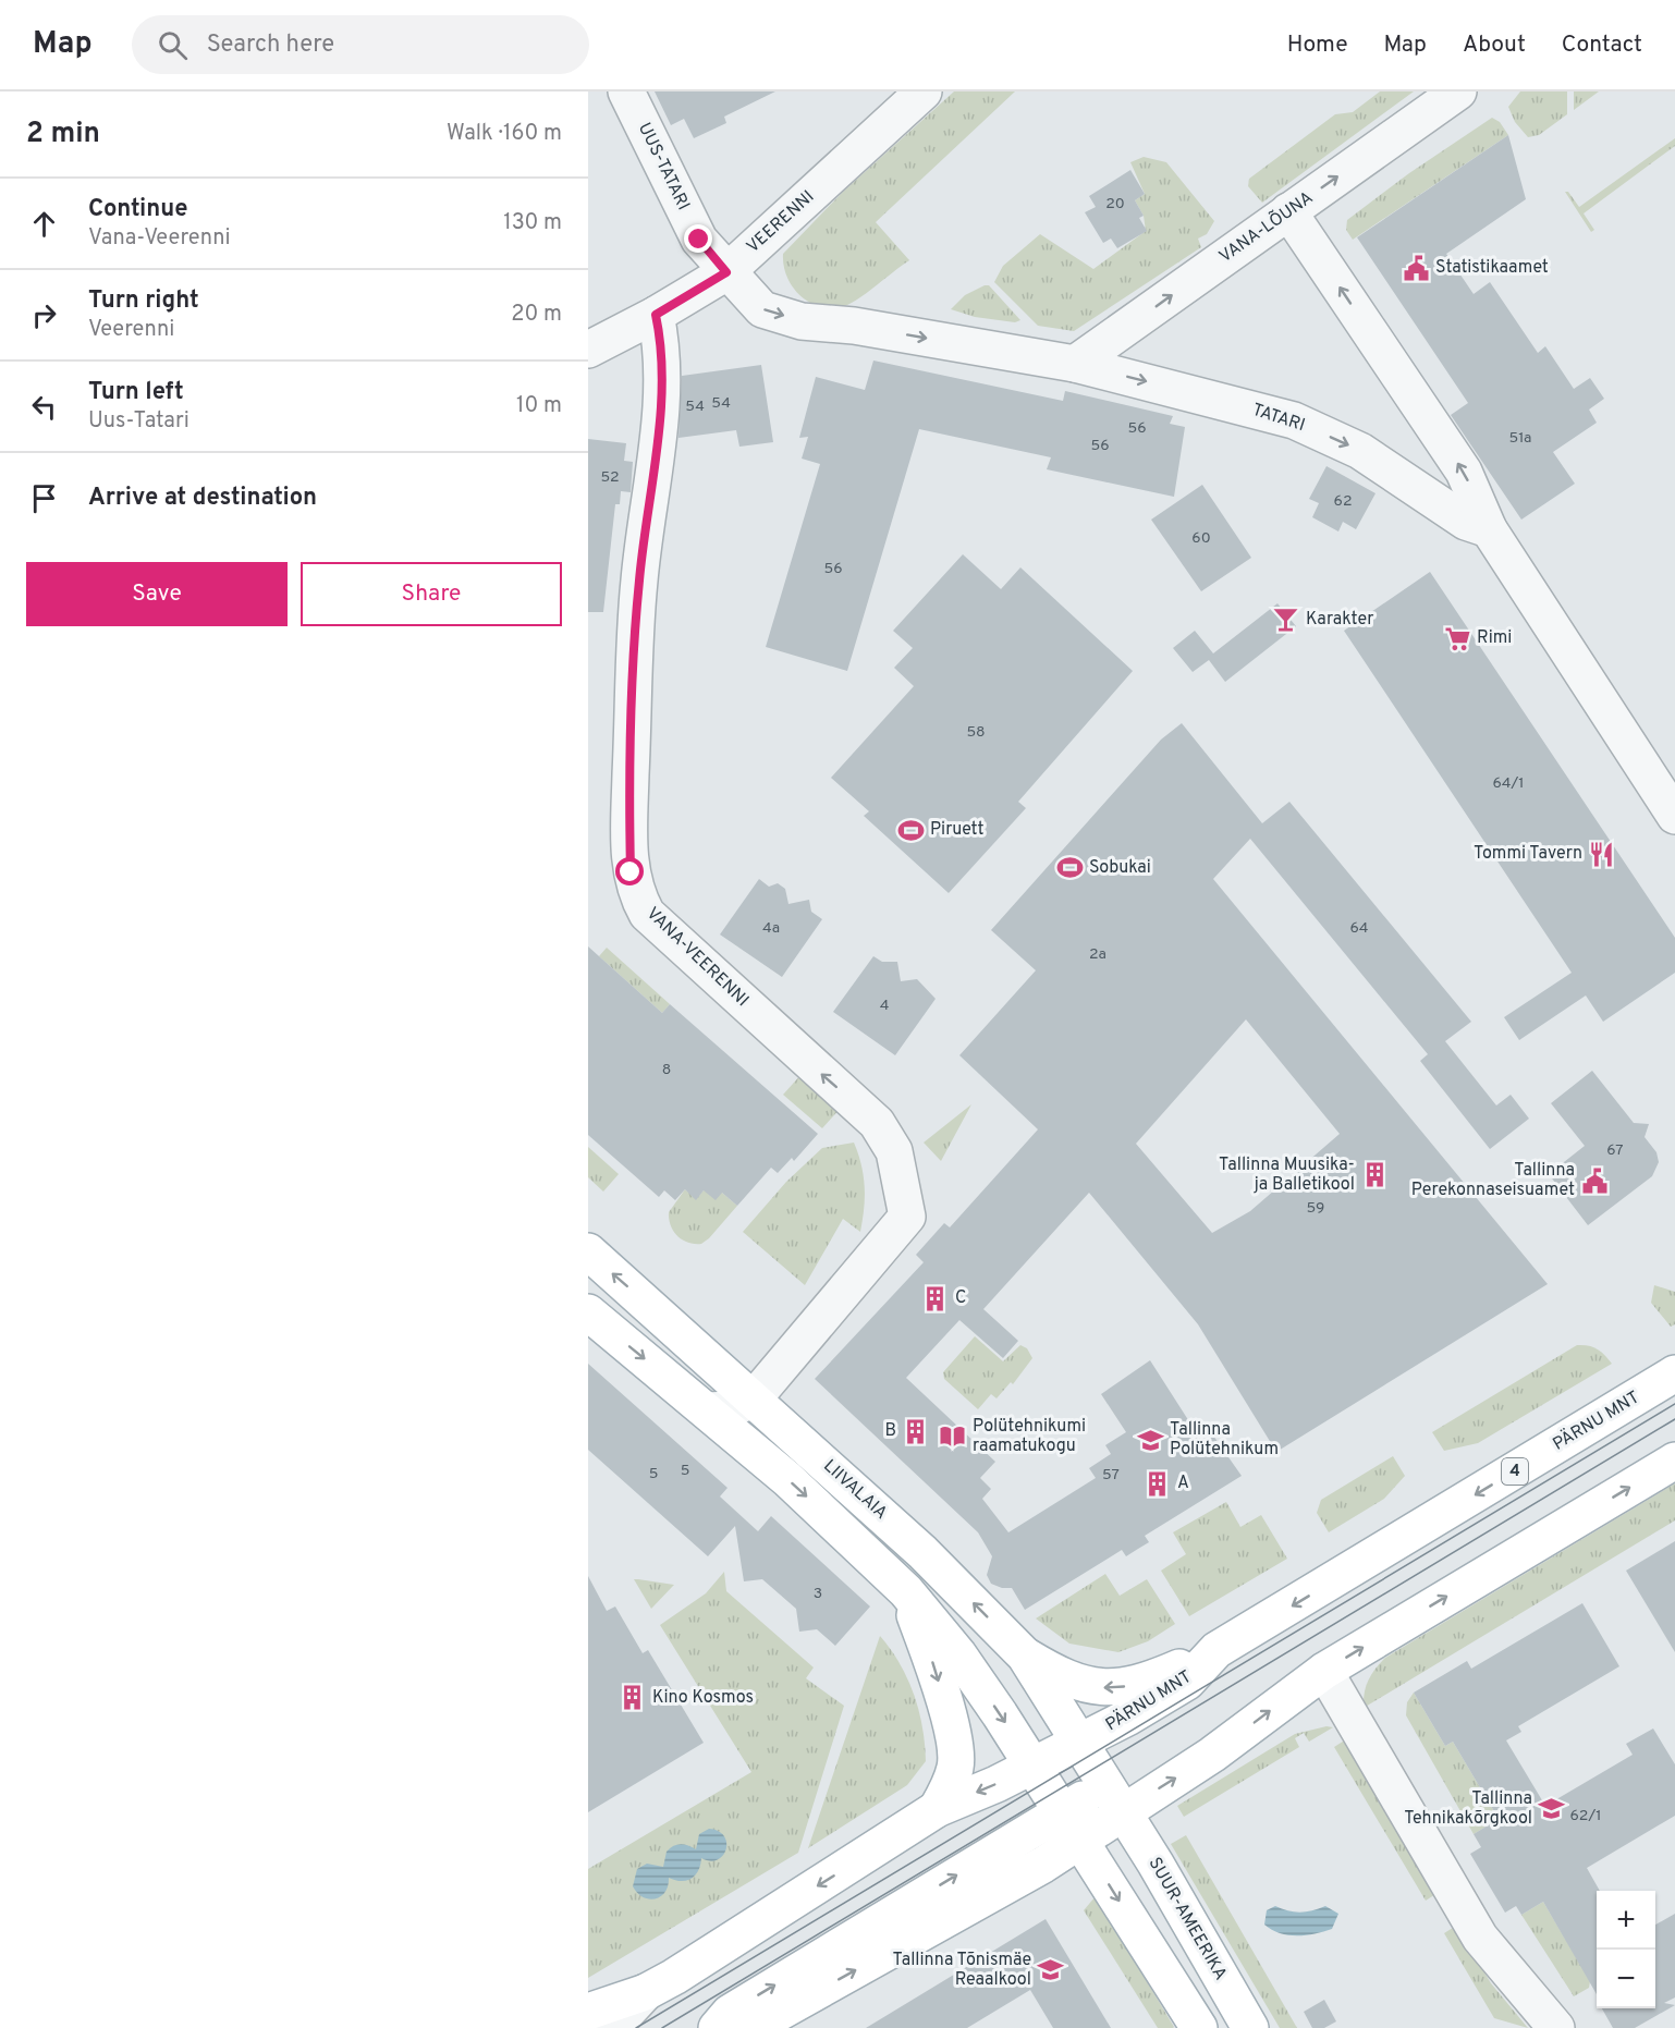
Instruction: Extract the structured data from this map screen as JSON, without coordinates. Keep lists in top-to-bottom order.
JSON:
{
  "streets": {
    "main road": [
      "PÄRNU MNT",
      "4",
      "LIIVALAIA",
      "SUUR-AMEERIKA"
    ],
    "street": [
      "UUS-TATARI",
      "VEERENNI",
      "VANA-LÕUNA",
      "TATARI",
      "VANA-VEERENNI"
    ]
  },
  "crossings": [
    ["UUS-TATARI", "VEERENNI"],
    ["UUS-TATARI", "TATARI"],
    ["VEERENNI", "TATARI"],
    ["VEERENNI", "VANA-VEERENNI"],
    ["VANA-LÕUNA", "TATARI"],
    ["VANA-VEERENNI", "LIIVALAIA"],
    ["PÄRNU MNT", "LIIVALAIA"],
    ["PÄRNU MNT", "SUUR-AMEERIKA"],
    ["LIIVALAIA", "SUUR-AMEERIKA"]
  ],
  "one_way": ["VANA-LÕUNA", "TATARI", "VANA-VEERENNI"],
  "places": {
    "public building": ["Statistikaamet", "Tallinna Perekonnaseisuamet"],
    "bar": ["Karakter"],
    "supermarket": ["Rimi"],
    "sports": ["Piruett", "Sobukai"],
    "restaurant": ["Tommi Tavern"],
    "building": [
      "Tallinna Muusika- ja Balletikool",
      "C",
      "B",
      "A",
      "Kino Kosmos"
    ],
    "library": ["Polütehnikumi raamatukogu"],
    "school or university": ["Tallinna Polütehnikum", "Tallinna Tehnikakõrgkool", "Tallinna Tõnismäe Reaalkool"]
  },
  "house_numbers": [
    "20",
    "54",
    "54",
    "56",
    "51a",
    "56",
    "52",
    "62",
    "60",
    "56",
    "58",
    "64/1",
    "4a",
    "64",
    "2a",
    "4",
    "8",
    "67",
    "59",
    "5",
    "5",
    "57",
    "3",
    "62/1"
  ],
  "page": {
    "header": "Map",
    "search": "Search here",
    "nav": [
      "Home",
      "Map",
      "About",
      "Contact"
    ],
    "heading": ["2 min", "Walk · 160 m"],
    "list": [
      ["Continue", "Vana-Veerenni", "130 m"],
      ["Turn right", "Veerenni", "20 m"],
      ["Turn left", "Uus-Tatari", "10 m"],
      "Arrive at destination"
    ],
    "buttons": ["Save", "Share"],
    "map_buttons": ["+", "−"]
  }
}
